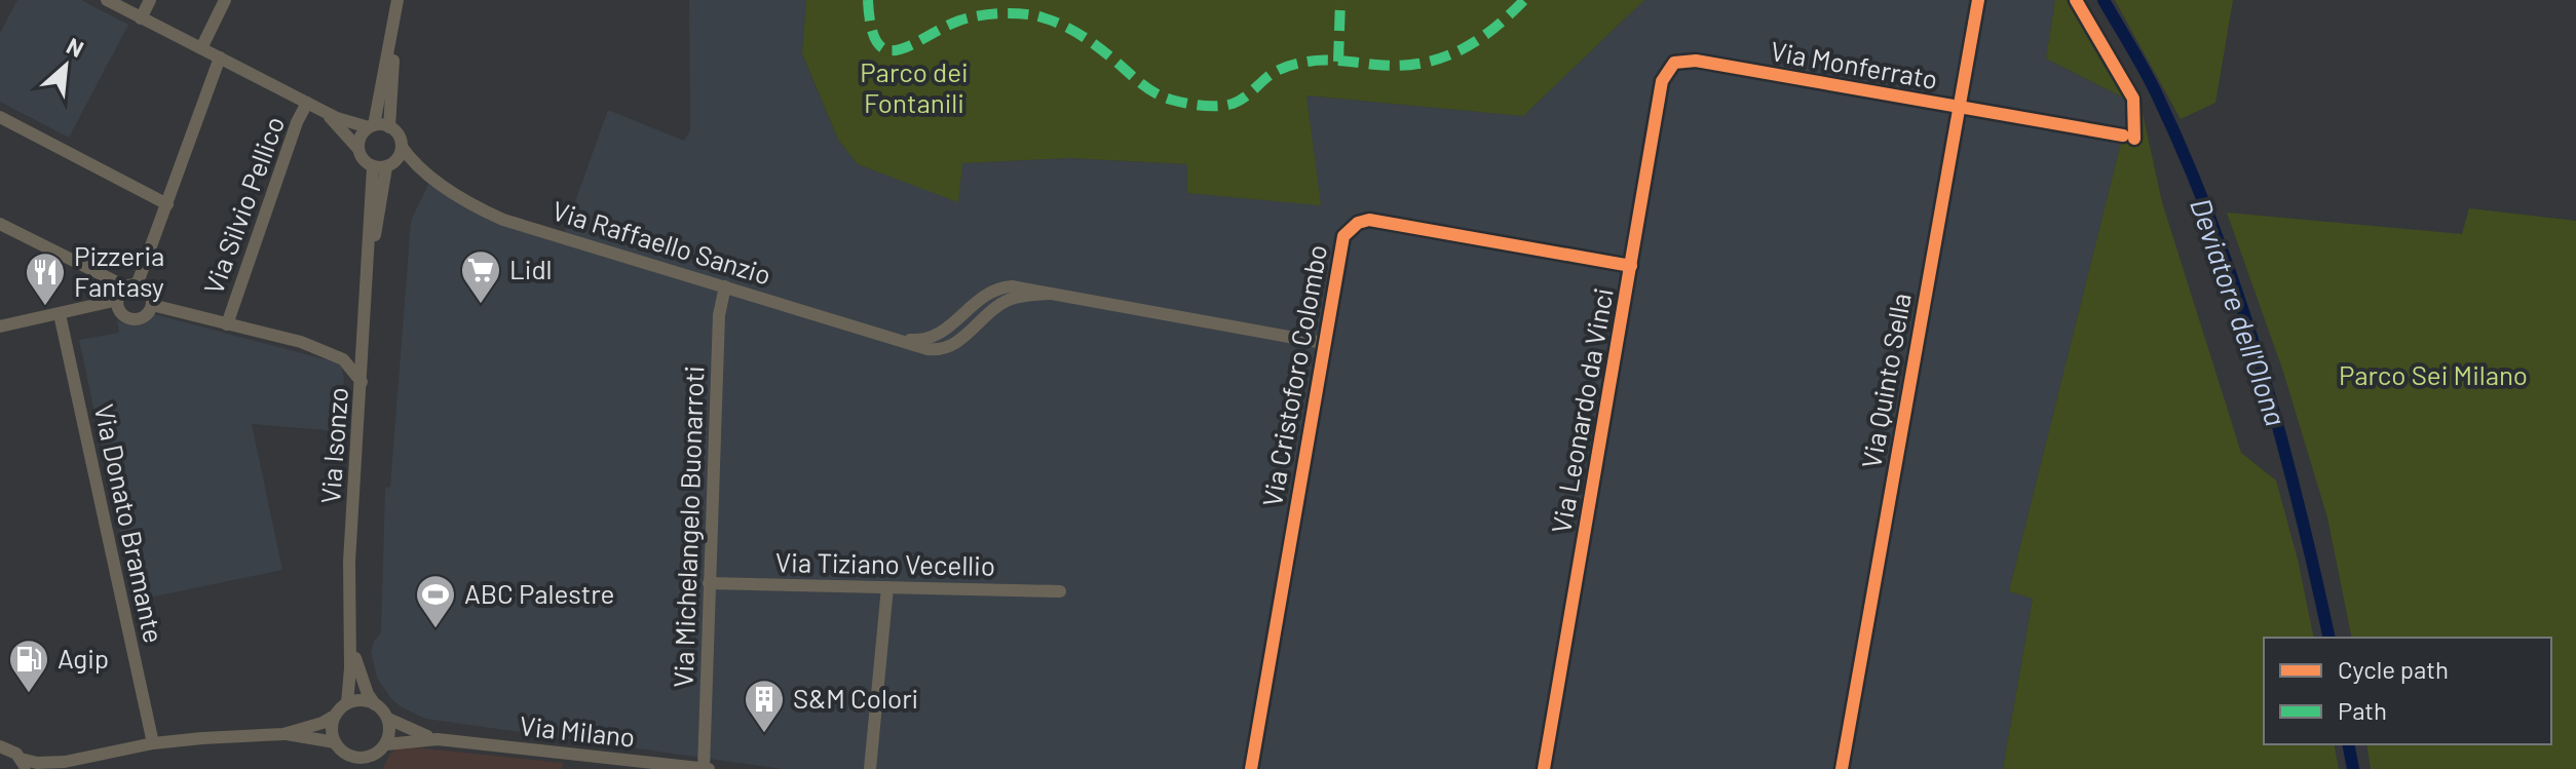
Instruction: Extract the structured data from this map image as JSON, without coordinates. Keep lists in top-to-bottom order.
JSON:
{
  "streets": {
    "street": [
      "Via Monferrato",
      "Via Silvio Pellico",
      "Via Raffaello Sanzio",
      "Via Cristoforo Colombo",
      "Via Quinto Sella",
      "Via Leonardo da Vinci",
      "Via Isonzo",
      "Via Donato Bramante",
      "Via Michelangelo Buonarroti",
      "Via Tiziano Vecellio",
      "Via Milano"
    ]
  },
  "crossings": [
    ["Via Monferrato", "Via Quinto Sella"],
    ["Via Monferrato", "Via Leonardo da Vinci"],
    ["Via Raffaello Sanzio", "Via Cristoforo Colombo"],
    ["Via Raffaello Sanzio", "Via Isonzo"],
    ["Via Raffaello Sanzio", "Via Michelangelo Buonarroti"],
    ["Via Cristoforo Colombo", "Via Leonardo da Vinci"],
    ["Via Isonzo", "Via Milano"],
    ["Via Michelangelo Buonarroti", "Via Tiziano Vecellio"],
    ["Via Michelangelo Buonarroti", "Via Milano"]
  ],
  "water": ["Deviatore dell'Olona"],
  "parks": ["Parco dei Fontanili", "Parco Sei Milano"],
  "places": {
    "supermarket": ["Lidl"],
    "restaurant": ["Pizzeria Fantasy"],
    "sports": ["ABC Palestre"],
    "fuel station": ["Agip"],
    "building": ["S&M Colori"]
  },
  "legend": ["Cycle path", "Path"],
  "north": "top right"
}
